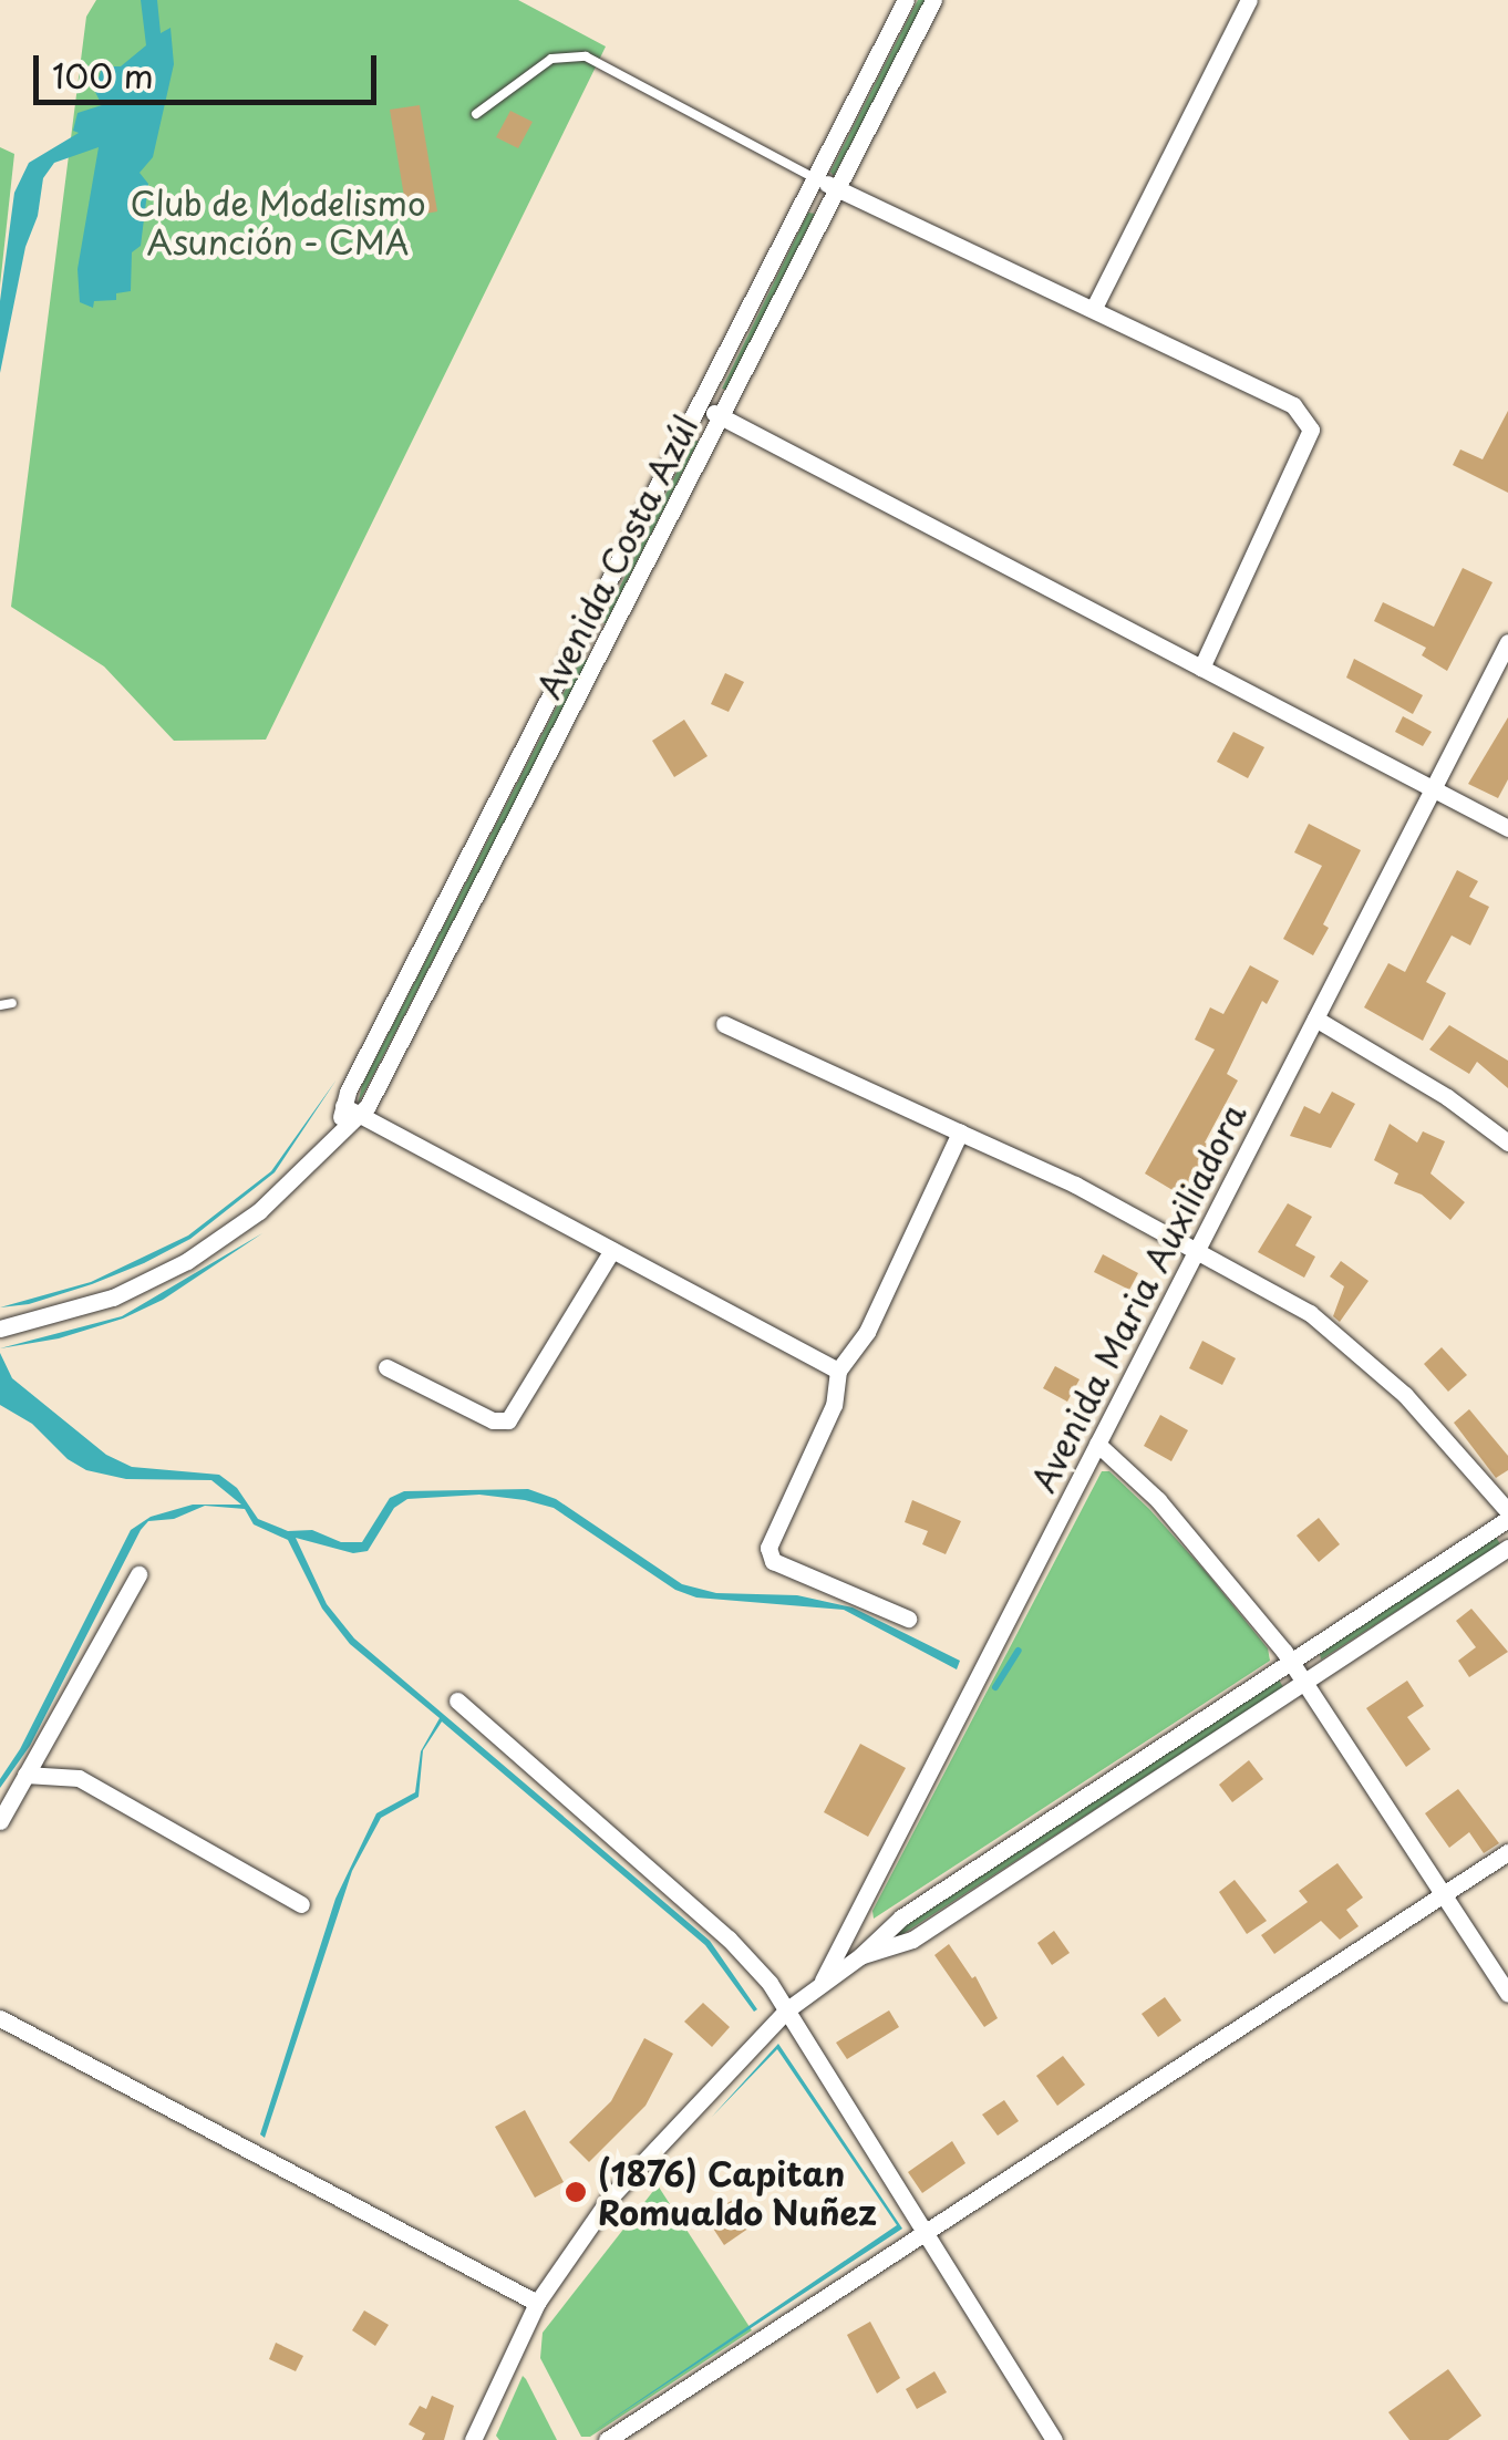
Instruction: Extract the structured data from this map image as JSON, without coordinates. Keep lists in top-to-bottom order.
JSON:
{
  "streets": {
    "street": ["Avenida Costa Azúl", "Avenida Maria Auxiliadora"]
  },
  "parks": ["Club de Modelismo Asunción - CMA"],
  "places": ["(1876) Capitan Romualdo Nuñez"],
  "scale_bar": "100 m"
}
